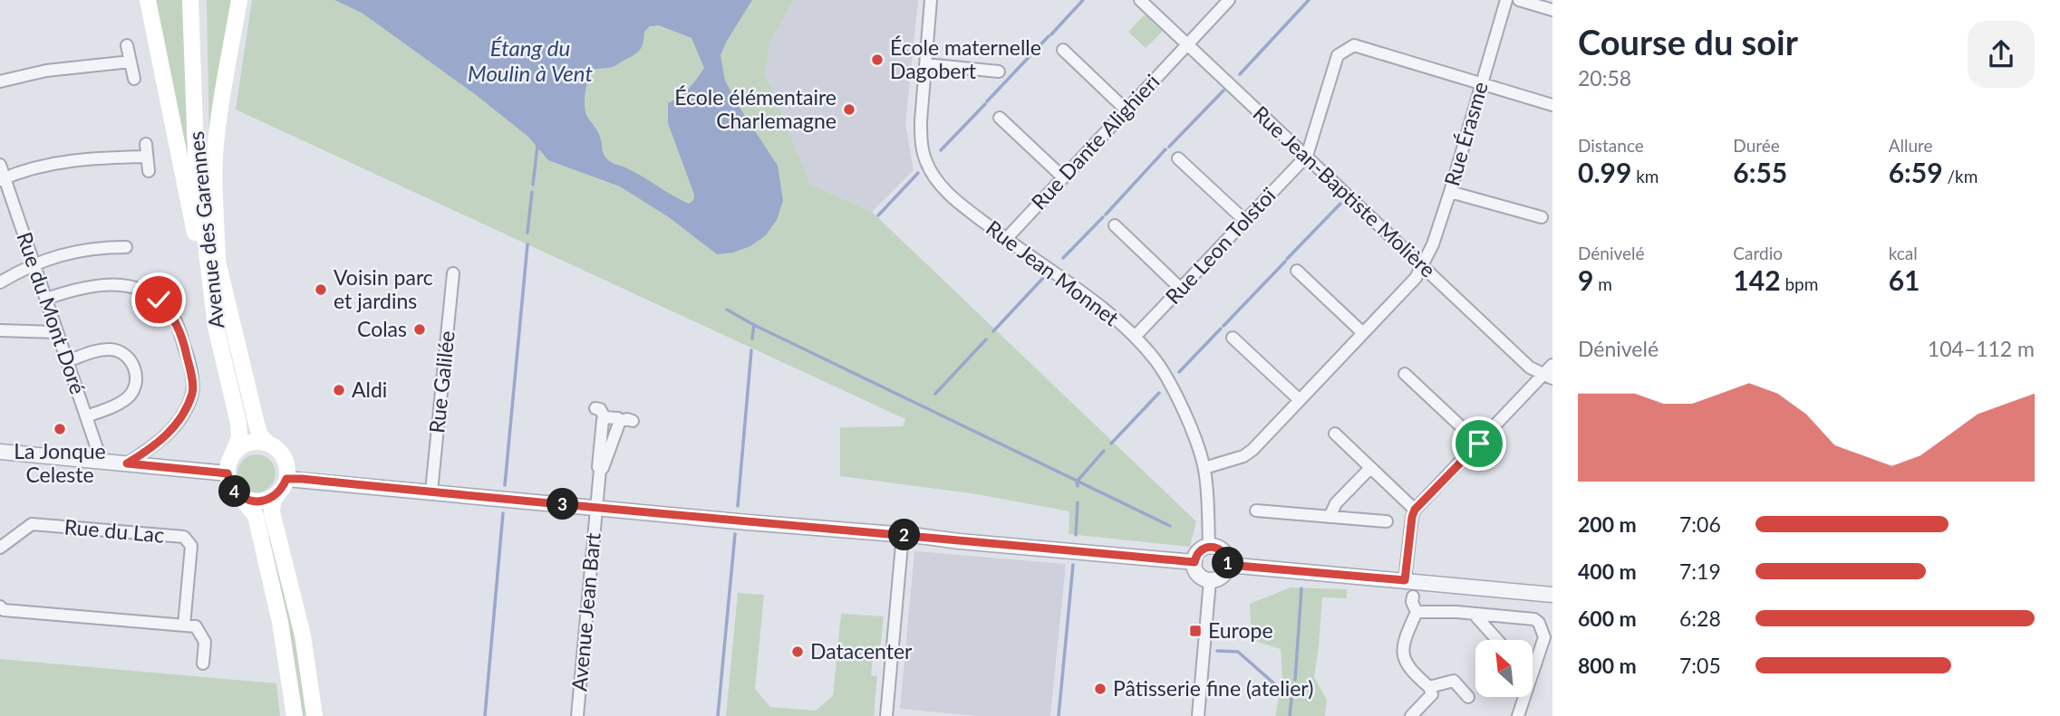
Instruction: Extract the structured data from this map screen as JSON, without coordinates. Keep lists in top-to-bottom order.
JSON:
{
  "streets": {
    "main road": ["Avenue des Garennes"],
    "street": [
      "Rue Érasme",
      "Rue Dante Alighieri",
      "Rue Jean-Baptiste Molière",
      "Rue Leon Tolstoï",
      "Rue Jean Monnet",
      "Rue du Mont Doré",
      "Rue Galilée",
      "Rue du Lac",
      "Avenue Jean Bart"
    ]
  },
  "crossings": [
    ["Rue Érasme", "Rue Jean-Baptiste Molière"],
    ["Rue Érasme", "Rue Jean Monnet"],
    ["Rue Dante Alighieri", "Rue Jean-Baptiste Molière"],
    ["Rue Dante Alighieri", "Rue Jean Monnet"],
    ["Rue Jean-Baptiste Molière", "Rue Leon Tolstoï"],
    ["Rue Leon Tolstoï", "Rue Jean Monnet"]
  ],
  "water": ["Étang du Moulin à Vent"],
  "places": {
    "other": [
      "École maternelle Dagobert",
      "École élémentaire Charlemagne",
      "Voisin parc et jardins",
      "Colas",
      "Aldi",
      "La Jonque Celeste",
      "Datacenter",
      "Pâtisserie fine (atelier)"
    ],
    "transit": ["Europe"]
  },
  "north": "top left",
  "page": {
    "heading": ["Course du soir", "20:58"],
    "stats": [
      ["Distance", "0.99 km"],
      ["Durée", "6:55"],
      ["Allure", "6:59 /km"],
      ["Dénivelé", "9 m"],
      ["Cardio", "142 bpm"],
      ["kcal", "61"]
    ],
    "chart": ["Dénivelé", "104–112 m"],
    "pins": [
      "4",
      "3",
      "2",
      "1"
    ],
    "list": [
      {
        "name": "200 m",
        "note": "7:06"
      },
      {
        "name": "400 m",
        "note": "7:19"
      },
      {
        "name": "600 m",
        "note": "6:28"
      },
      {
        "name": "800 m",
        "note": "7:05"
      }
    ]
  }
}
